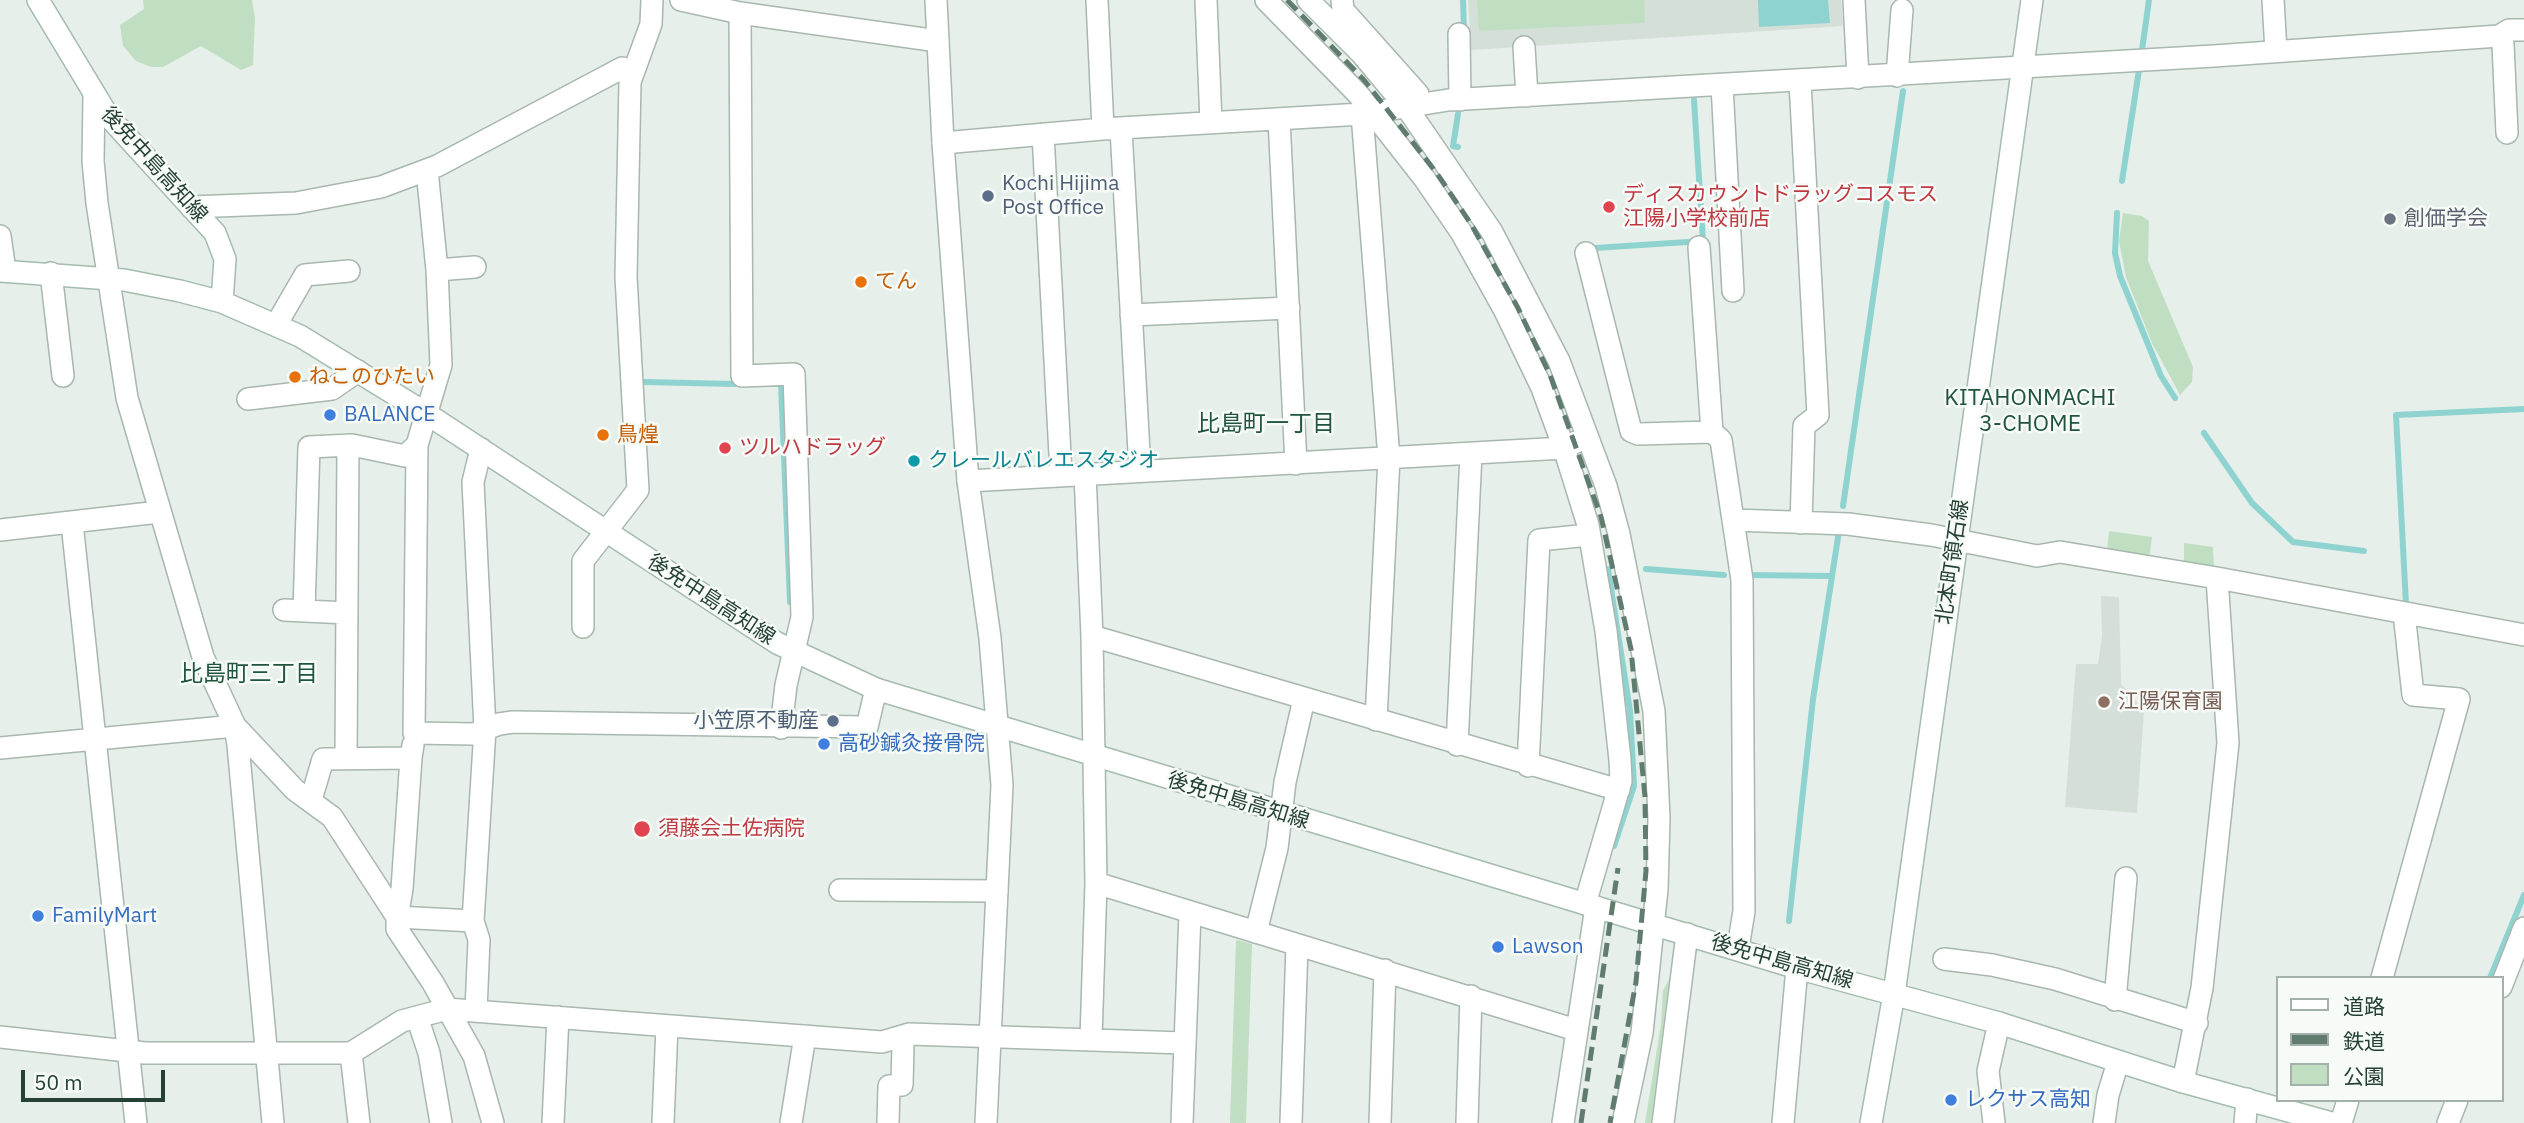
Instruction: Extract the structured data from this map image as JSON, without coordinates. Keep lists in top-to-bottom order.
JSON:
{
  "streets": {
    "street": ["後免中島高知線", "北本町領石線"]
  },
  "crossings": [
    ["後免中島高知線", "北本町領石線"]
  ],
  "districts": ["KITAHONMACHI 3-CHOME", "比島町一丁目", "比島町三丁目"],
  "places": [
    "Kochi Hijima Post Office",
    "ディスカウントドラッグコスモス 江陽小学校前店",
    "創価学会",
    "てん",
    "ねこのひたい",
    "BALANCE",
    "鳥煌",
    "ツルハドラッグ",
    "クレールバレエスタジオ",
    "江陽保育園",
    "小笠原不動産",
    "高砂鍼灸接骨院",
    "須藤会土佐病院",
    "FamilyMart",
    "Lawson",
    "レクサス高知"
  ],
  "legend": ["道路", "鉄道", "公園"],
  "scale_bar": "50 m"
}
